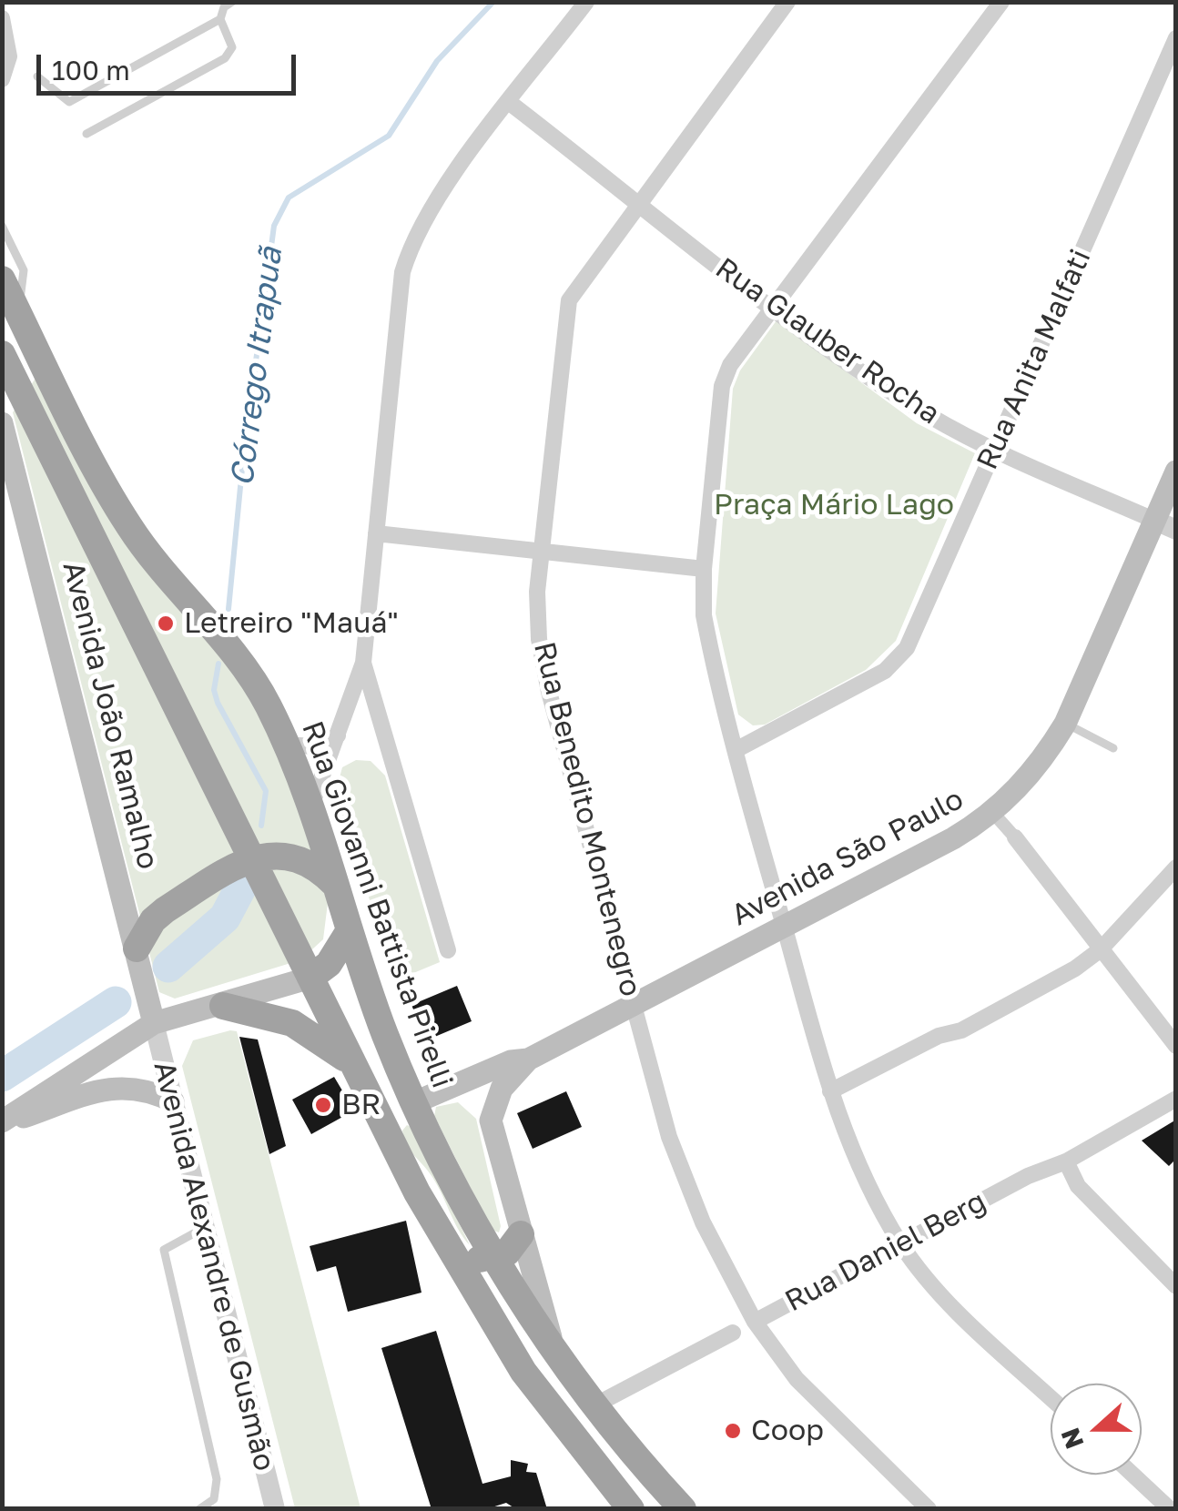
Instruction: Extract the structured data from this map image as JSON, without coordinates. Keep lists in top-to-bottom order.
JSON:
{
  "streets": {
    "highway": ["Avenida João Ramalho", "Rua Giovanni Battista Pirelli"],
    "main road": ["Avenida São Paulo"],
    "street": [
      "Rua Glauber Rocha",
      "Rua Anita Malfati",
      "Rua Benedito Montenegro",
      "Rua Daniel Berg",
      "Avenida Alexandre de Gusmão"
    ]
  },
  "crossings": [
    ["Rua Glauber Rocha", "Rua Anita Malfati"],
    ["Rua Glauber Rocha", "Rua Benedito Montenegro"],
    ["Rua Glauber Rocha", "Avenida São Paulo"],
    ["Avenida João Ramalho", "Avenida Alexandre de Gusmão"],
    ["Rua Benedito Montenegro", "Avenida São Paulo"],
    ["Rua Benedito Montenegro", "Rua Daniel Berg"],
    ["Avenida São Paulo", "Rua Giovanni Battista Pirelli"],
    ["Rua Giovanni Battista Pirelli", "Rua Daniel Berg"]
  ],
  "water": ["Córrego Itrapuã"],
  "parks": ["Praça Mário Lago"],
  "places": ["Letreiro \"Mauá\"", "BR", "Coop"],
  "scale_bar": "100 m",
  "north": "left"
}
